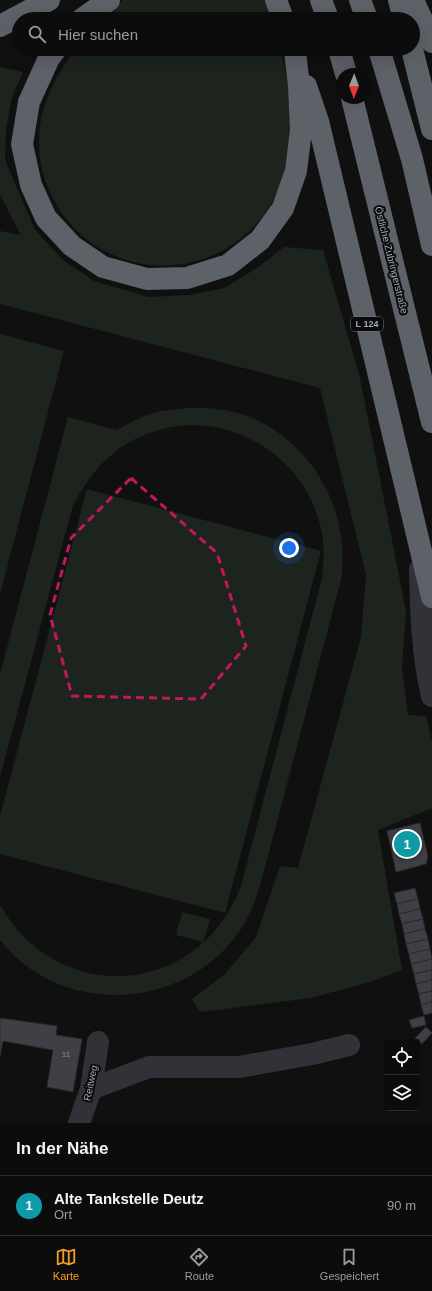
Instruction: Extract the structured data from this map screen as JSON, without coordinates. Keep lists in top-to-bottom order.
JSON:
{
  "streets": {
    "highway": ["Östliche Zubringerstraße", "L 124"],
    "street": ["Reitweg"]
  },
  "house_numbers": ["11"],
  "north": "bottom",
  "page": {
    "search": "Hier suchen",
    "pins": "1",
    "heading": "In der Nähe",
    "list": [
      {
        "mark": "1",
        "name": "Alte Tankstelle Deutz",
        "note": "Ort",
        "value": "90 m"
      }
    ],
    "nav": ["Karte", "Route", "Gespeichert"]
  }
}
